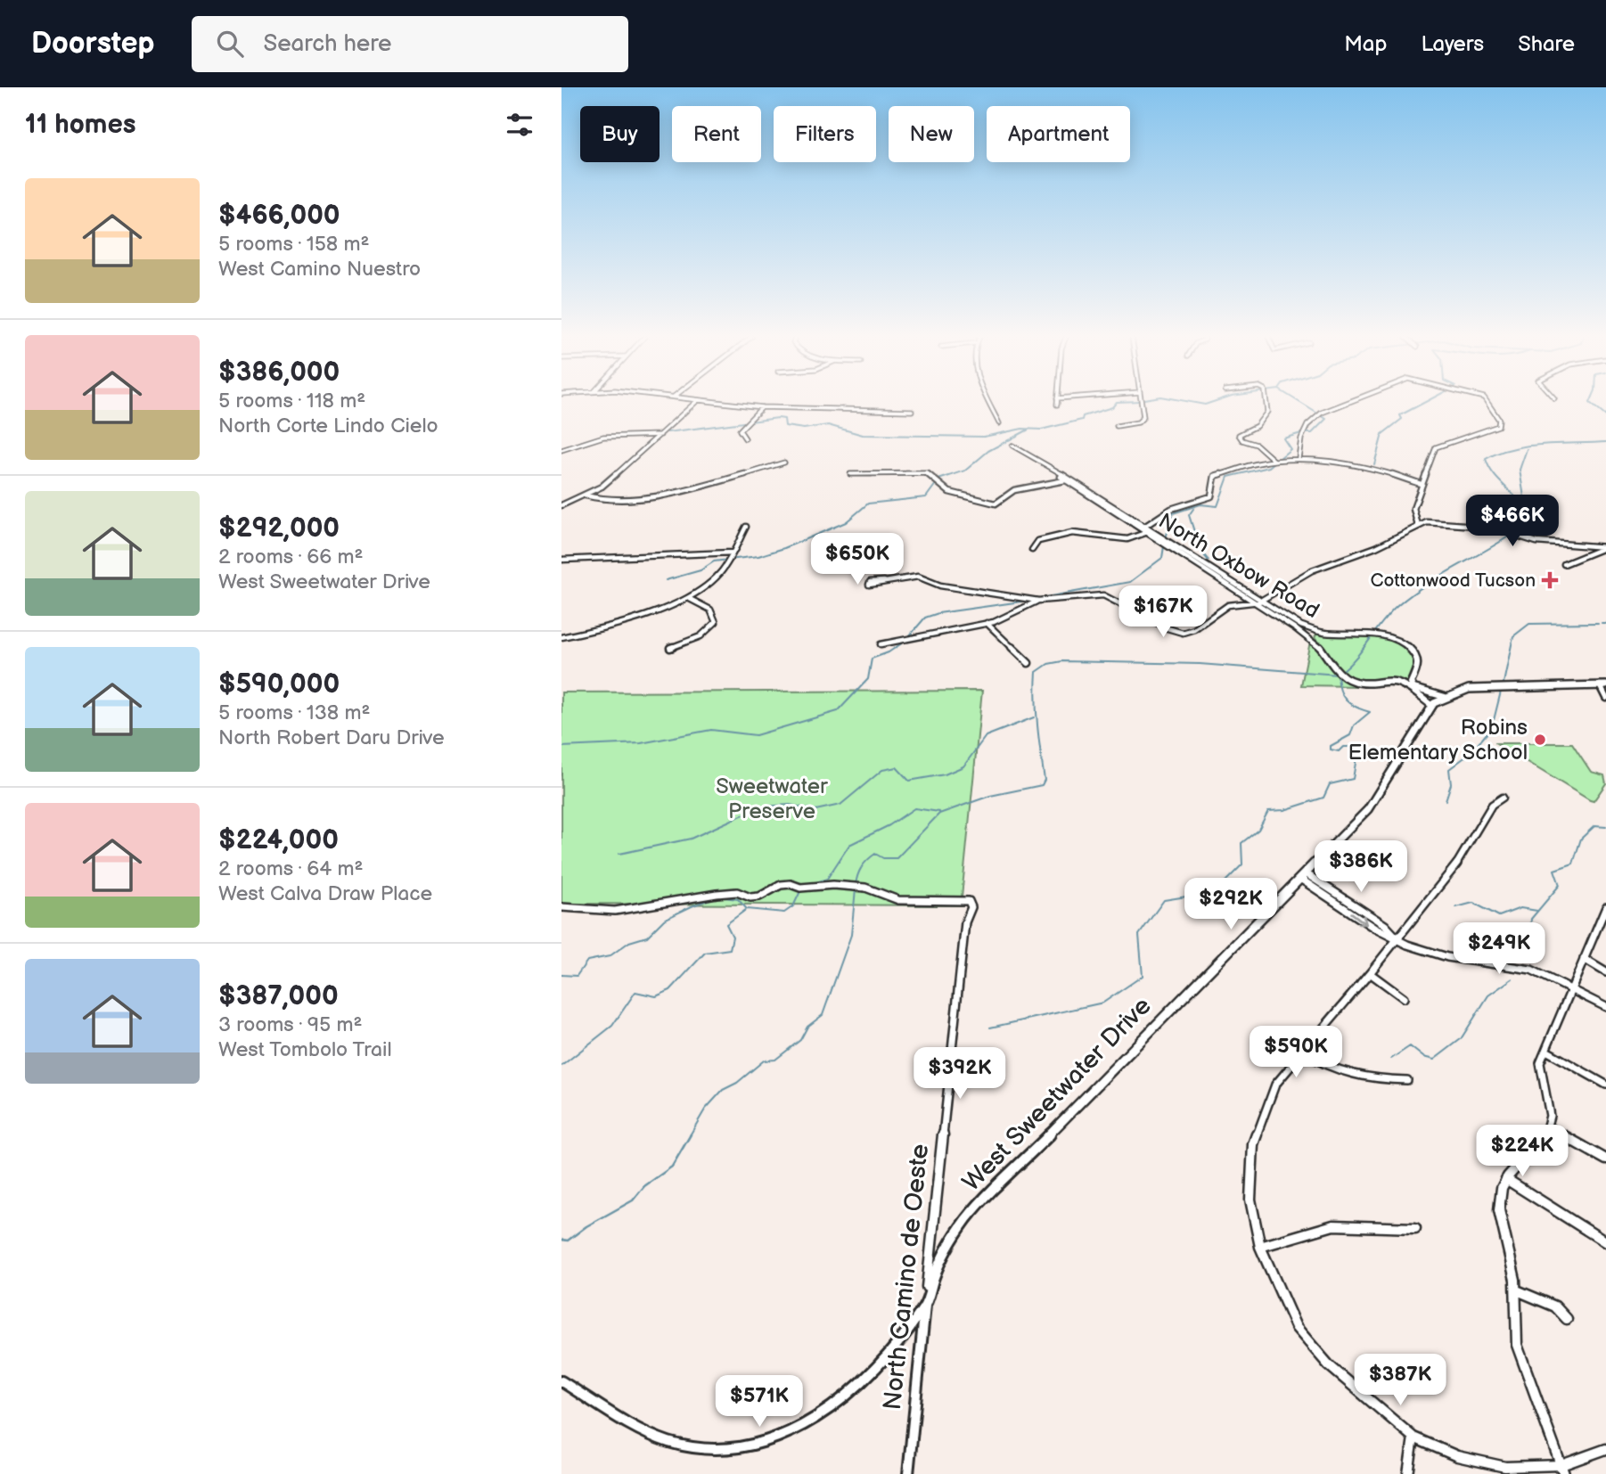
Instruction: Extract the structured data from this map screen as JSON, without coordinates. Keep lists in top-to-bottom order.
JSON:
{
  "streets": {
    "street": ["North Oxbow Road", "West Sweetwater Drive", "North Camino de Oeste"]
  },
  "crossings": [
    ["North Oxbow Road", "West Sweetwater Drive"],
    ["West Sweetwater Drive", "North Camino de Oeste"]
  ],
  "parks": ["Sweetwater Preserve"],
  "places": {
    "health": ["Cottonwood Tucson"],
    "other": ["Robins Elementary School"]
  },
  "page": {
    "header": "Doorstep",
    "search": "Search here",
    "nav": ["Map", "Layers", "Share"],
    "heading": "11 homes",
    "chip": [
      "Buy",
      "Rent",
      "Filters",
      "New",
      "Apartment"
    ],
    "list": [
      {
        "name": "$466,000",
        "note": "5 rooms · 158 m² · West Camino Nuestro"
      },
      {
        "name": "$386,000",
        "note": "5 rooms · 118 m² · North Corte Lindo Cielo"
      },
      {
        "name": "$292,000",
        "note": "2 rooms · 66 m² · West Sweetwater Drive"
      },
      {
        "name": "$590,000",
        "note": "5 rooms · 138 m² · North Robert Daru Drive"
      },
      {
        "name": "$224,000",
        "note": "2 rooms · 64 m² · West Calva Draw Place"
      },
      {
        "name": "$387,000",
        "note": "3 rooms · 95 m² · West Tombolo Trail"
      }
    ],
    "price": [
      "$466K",
      "$650K",
      "$167K",
      "$386K",
      "$292K",
      "$249K",
      "$590K",
      "$392K",
      "$224K",
      "$387K",
      "$571K"
    ]
  }
}
